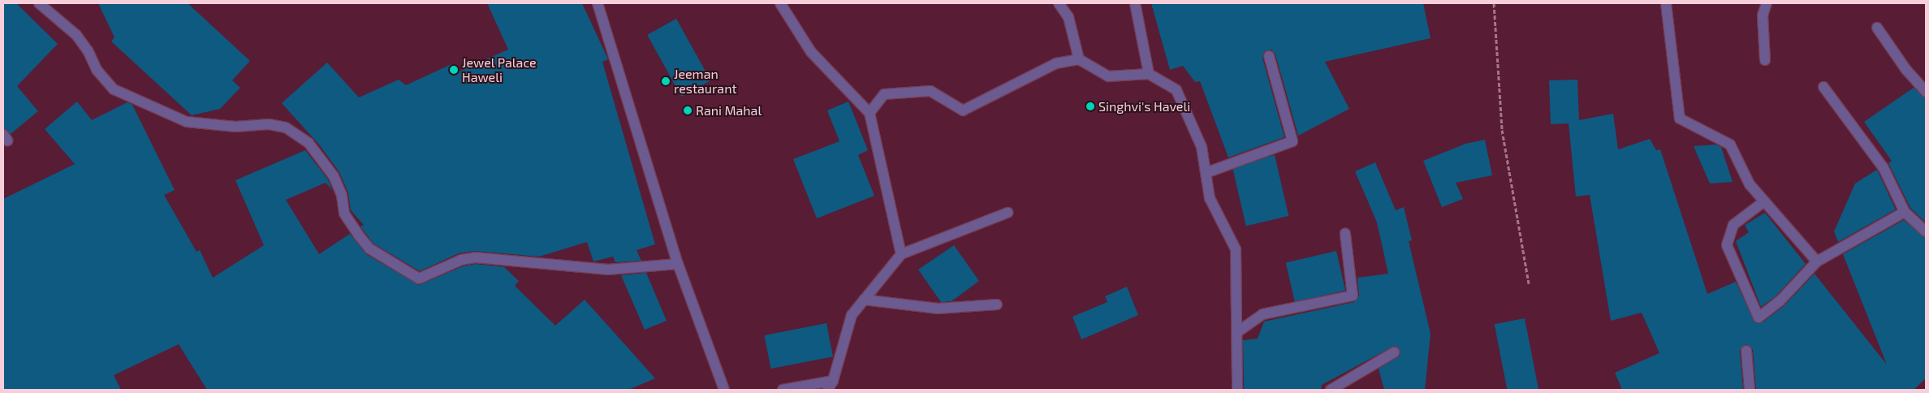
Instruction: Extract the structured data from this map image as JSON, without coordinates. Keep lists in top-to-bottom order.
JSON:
{
  "places": [
    "Jewel Palace Haweli",
    "Jeeman restaurant",
    "Singhvi's Haveli",
    "Rani Mahal"
  ]
}
